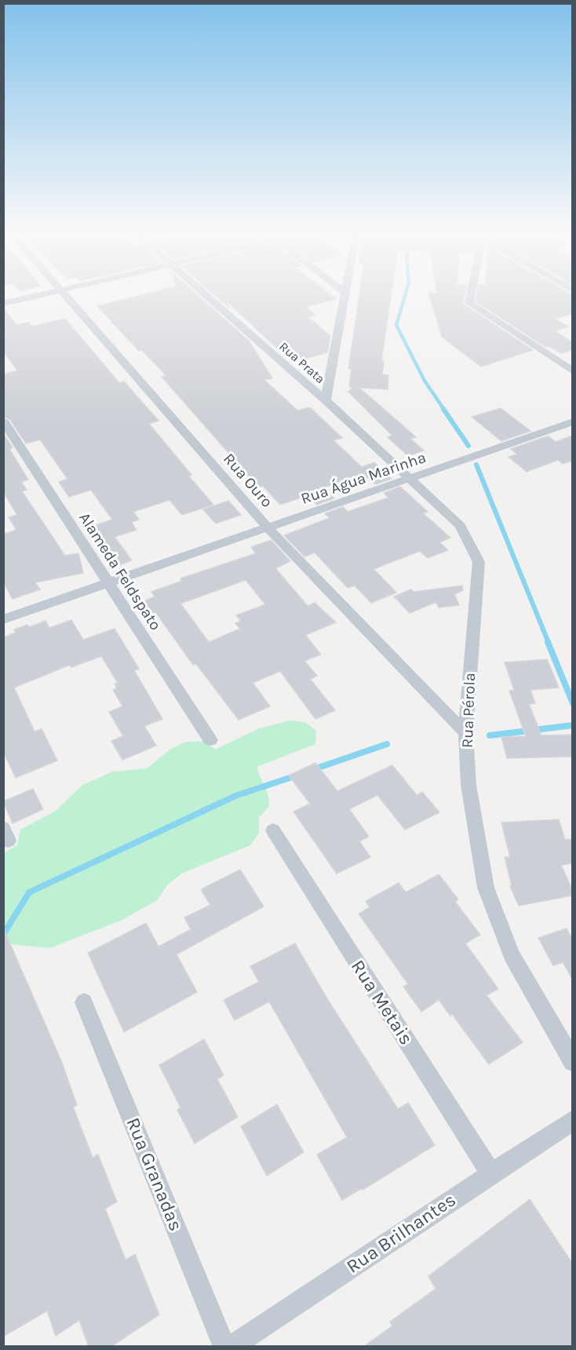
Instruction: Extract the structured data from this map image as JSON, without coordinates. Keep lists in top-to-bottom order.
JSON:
{
  "streets": {
    "street": [
      "Rua Prata",
      "Rua Água Marinha",
      "Rua Ouro",
      "Alameda Feldspato",
      "Rua Pérola",
      "Rua Metais",
      "Rua Granadas",
      "Rua Brilhantes"
    ]
  },
  "crossings": [
    ["Rua Prata", "Rua Pérola"],
    ["Rua Água Marinha", "Rua Ouro"],
    ["Rua Água Marinha", "Alameda Feldspato"],
    ["Rua Água Marinha", "Rua Pérola"],
    ["Rua Ouro", "Rua Pérola"],
    ["Rua Metais", "Rua Brilhantes"]
  ]
}
